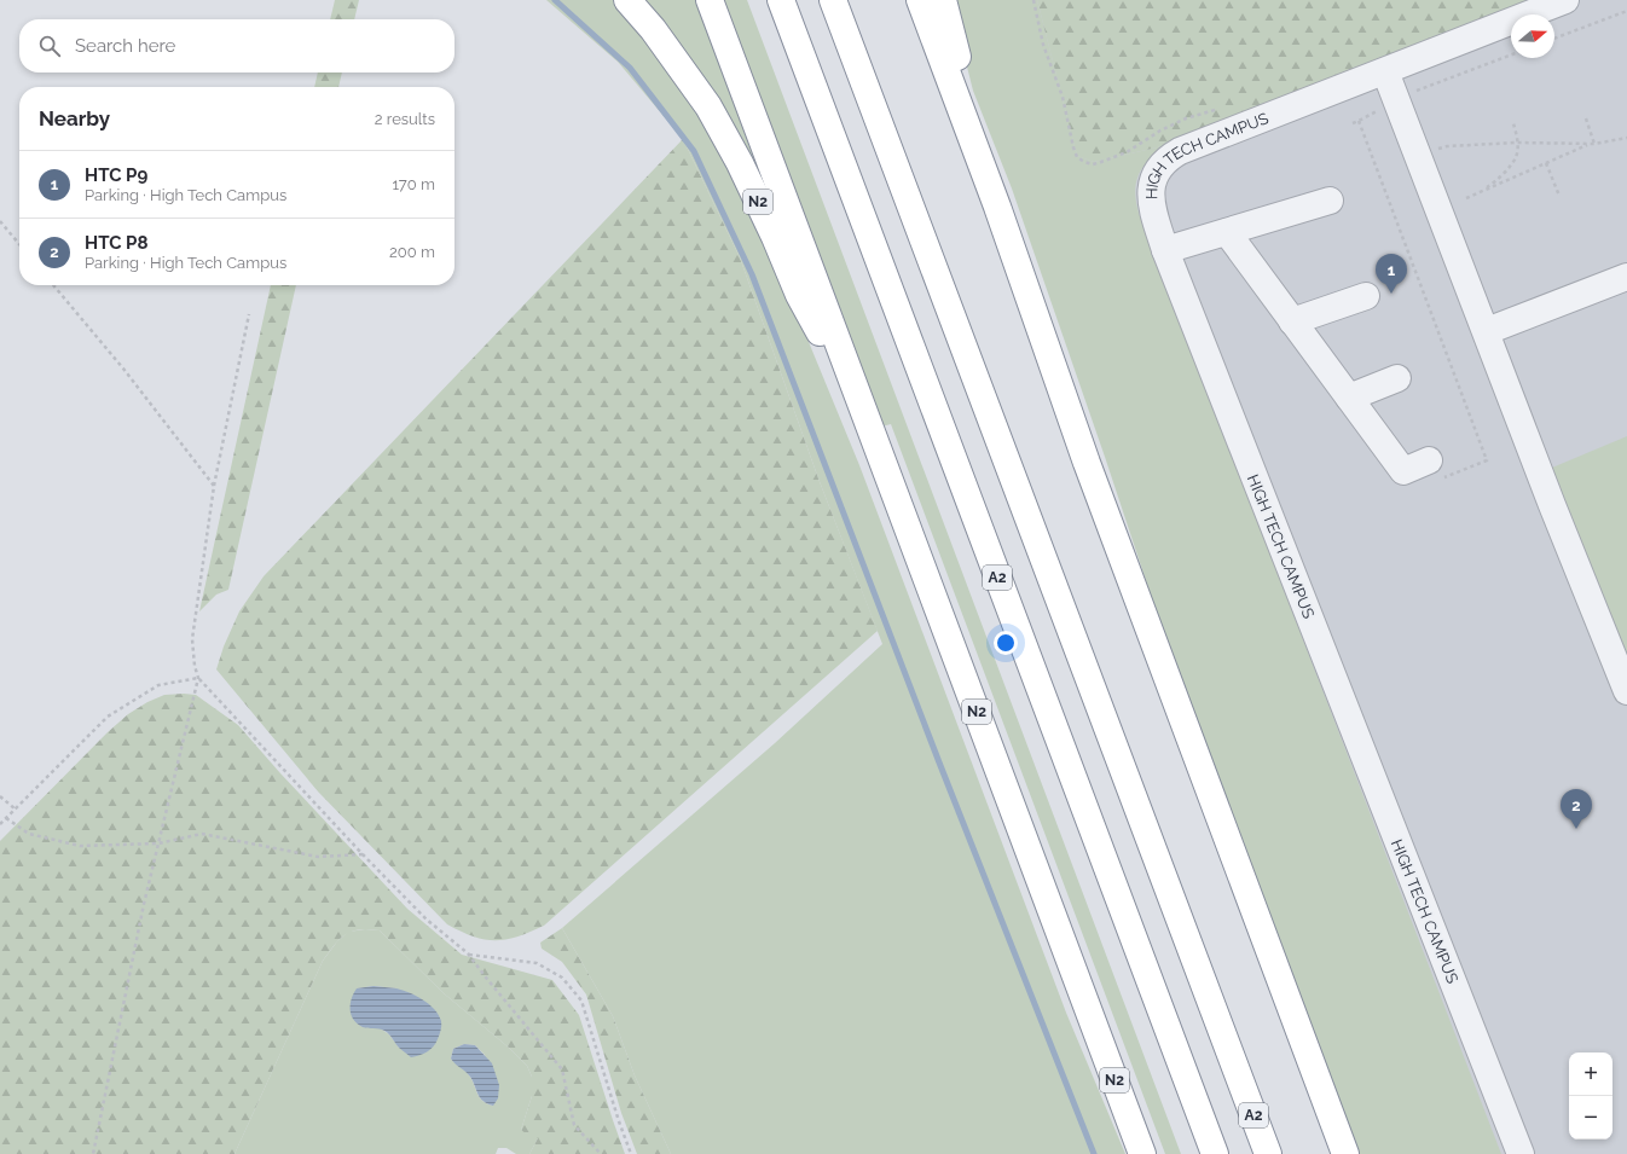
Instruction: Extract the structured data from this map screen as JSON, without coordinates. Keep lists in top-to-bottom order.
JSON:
{
  "streets": {
    "highway": ["N2", "A2"],
    "street": ["HIGH TECH CAMPUS"]
  },
  "north": "right",
  "page": {
    "search": "Search here",
    "heading": ["Nearby", "2 results"],
    "list": [
      {
        "mark": "1",
        "name": "HTC P9",
        "note": "Parking · High Tech Campus",
        "value": "170 m"
      },
      {
        "mark": "2",
        "name": "HTC P8",
        "note": "Parking · High Tech Campus",
        "value": "200 m"
      }
    ],
    "pins": ["1", "2"],
    "map_buttons": ["+", "−"]
  }
}
